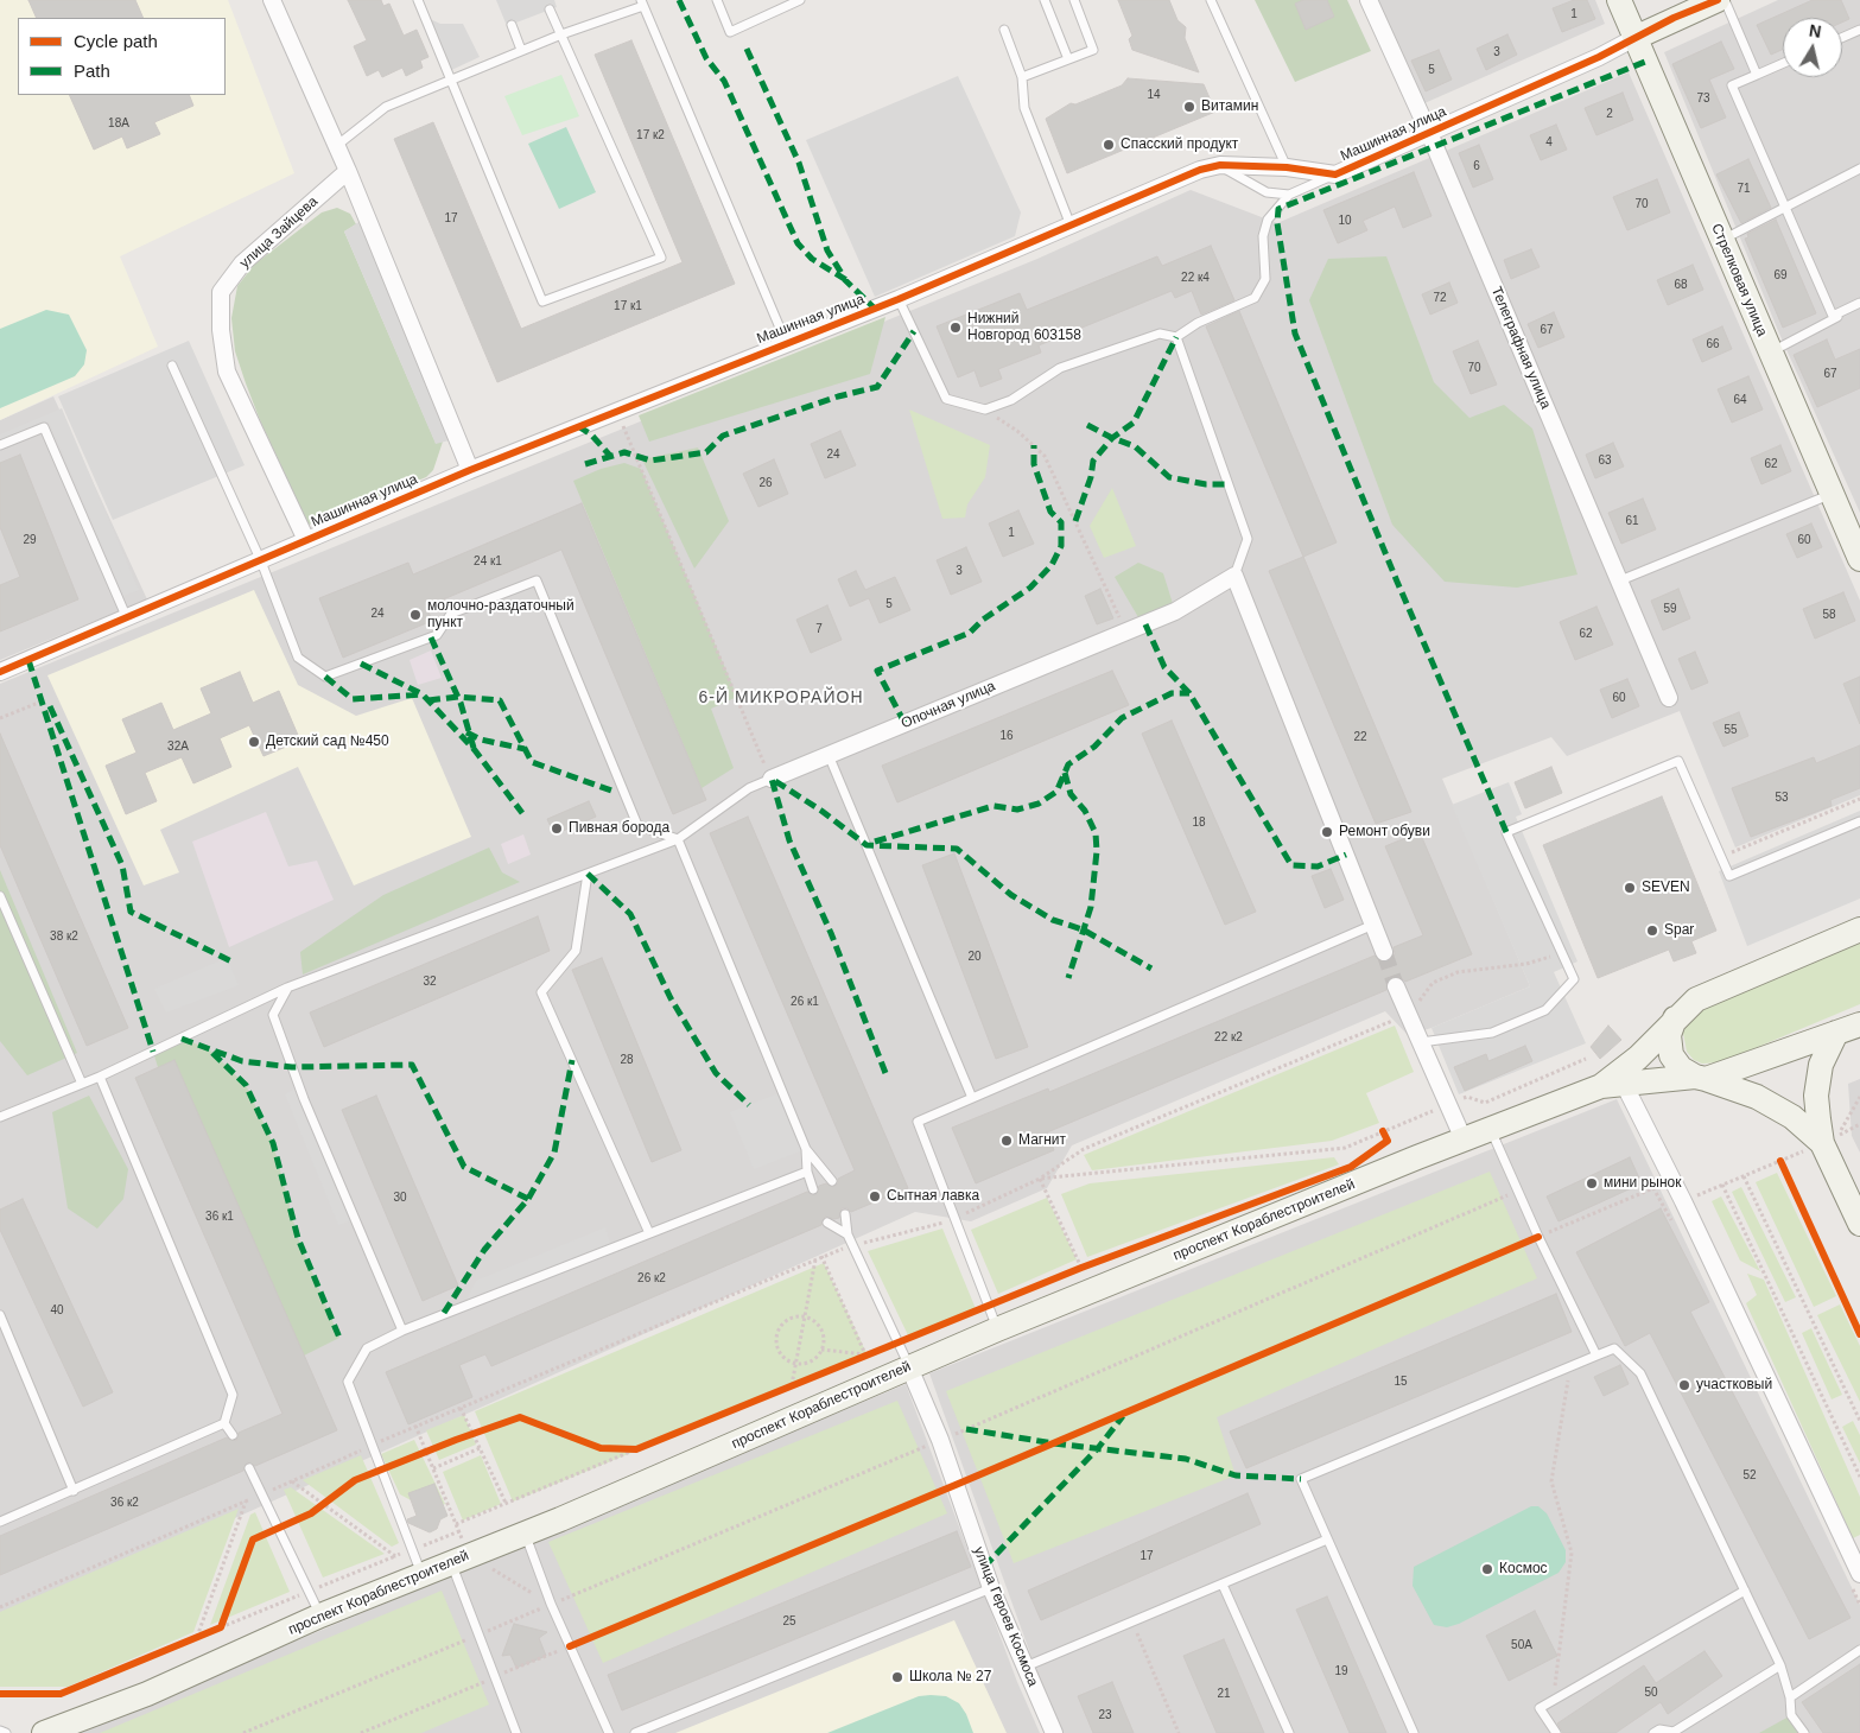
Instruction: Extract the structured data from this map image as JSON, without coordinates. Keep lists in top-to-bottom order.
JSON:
{
  "streets": {
    "street": [
      "Машинная улица",
      "улица Зайцева",
      "Стрелковая улица",
      "Телеграфная улица",
      "Опочная улица",
      "проспект Кораблестроителей",
      "улица Героев Космоса"
    ]
  },
  "crossings": [
    ["Машинная улица", "улица Зайцева"],
    ["Машинная улица", "Стрелковая улица"],
    ["Машинная улица", "Телеграфная улица"],
    ["проспект Кораблестроителей", "улица Героев Космоса"]
  ],
  "districts": ["6-Й МИКРОРАЙОН"],
  "places": [
    "Витамин",
    "Спасский продукт",
    "Нижний Новгород 603158",
    "молочно-раздаточный пункт",
    "Детский сад №450",
    "Пивная борода",
    "Ремонт обуви",
    "SEVEN",
    "Spar",
    "Магнит",
    "мини рынок",
    "Сытная лавка",
    "участковый",
    "Космос",
    "Школа № 27"
  ],
  "house_numbers": [
    "1",
    "3",
    "5",
    "14",
    "73",
    "2",
    "18А",
    "17 к2",
    "4",
    "6",
    "71",
    "70",
    "17",
    "10",
    "69",
    "22 к4",
    "68",
    "72",
    "17 к1",
    "67",
    "66",
    "70",
    "67",
    "64",
    "24",
    "63",
    "62",
    "26",
    "61",
    "1",
    "29",
    "60",
    "24 к1",
    "3",
    "5",
    "59",
    "24",
    "58",
    "7",
    "62",
    "60",
    "55",
    "16",
    "22",
    "32А",
    "53",
    "18",
    "38 к2",
    "20",
    "32",
    "26 к1",
    "22 к2",
    "28",
    "30",
    "36 к1",
    "26 к2",
    "40",
    "15",
    "52",
    "36 к2",
    "17",
    "25",
    "50А",
    "19",
    "50",
    "21",
    "23"
  ],
  "legend": ["Cycle path", "Path"],
  "north": "top"
}
